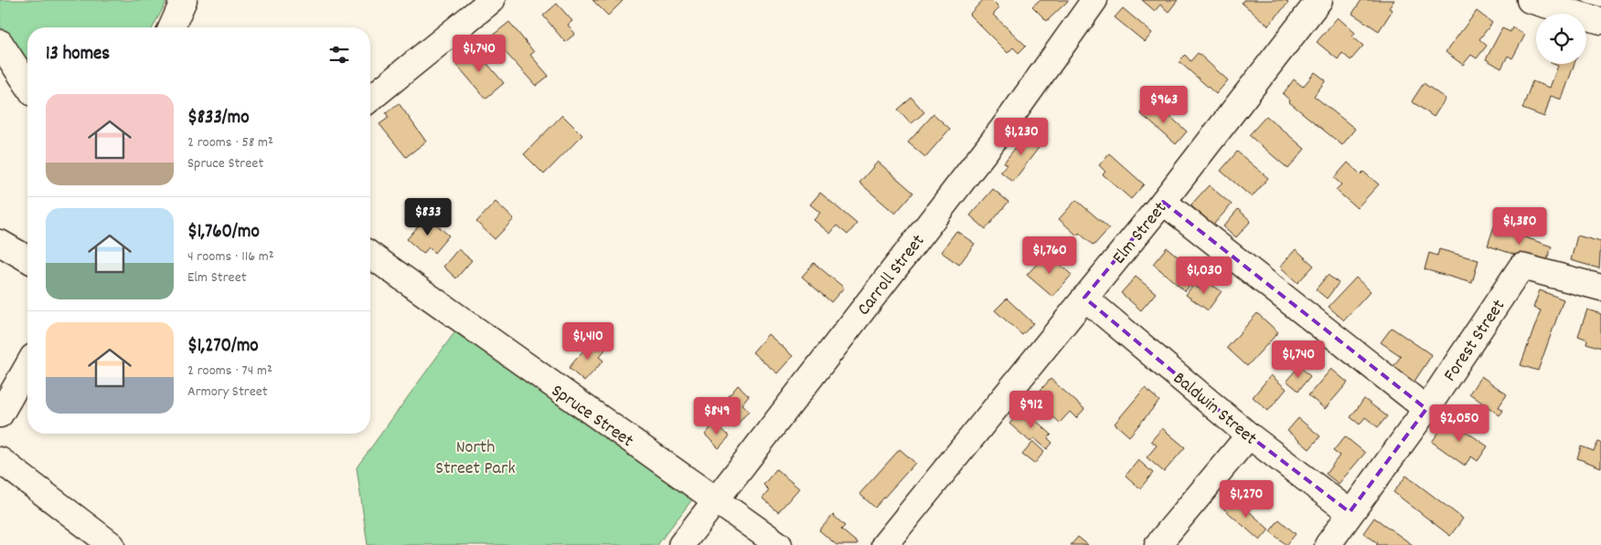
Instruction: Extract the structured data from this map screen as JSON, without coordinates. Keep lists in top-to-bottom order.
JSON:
{
  "streets": {
    "street": [
      "Elm Street",
      "Carroll Street",
      "Forest Street",
      "Baldwin Street",
      "Spruce Street"
    ]
  },
  "crossings": [
    ["Elm Street", "Baldwin Street"],
    ["Carroll Street", "Spruce Street"],
    ["Forest Street", "Baldwin Street"]
  ],
  "parks": ["North Street Park"],
  "page": {
    "heading": "13 homes",
    "price": [
      "$1,740",
      "$963",
      "$1,230",
      "$833",
      "$1,380",
      "$1,760",
      "$1,030",
      "$1,410",
      "$1,740",
      "$912",
      "$849",
      "$2,050",
      "$1,270"
    ],
    "list": [
      {
        "name": "$833/mo",
        "note": "2 rooms · 58 m² · Spruce Street"
      },
      {
        "name": "$1,760/mo",
        "note": "4 rooms · 116 m² · Elm Street"
      },
      {
        "name": "$1,270/mo",
        "note": "2 rooms · 74 m² · Armory Street"
      }
    ]
  }
}
